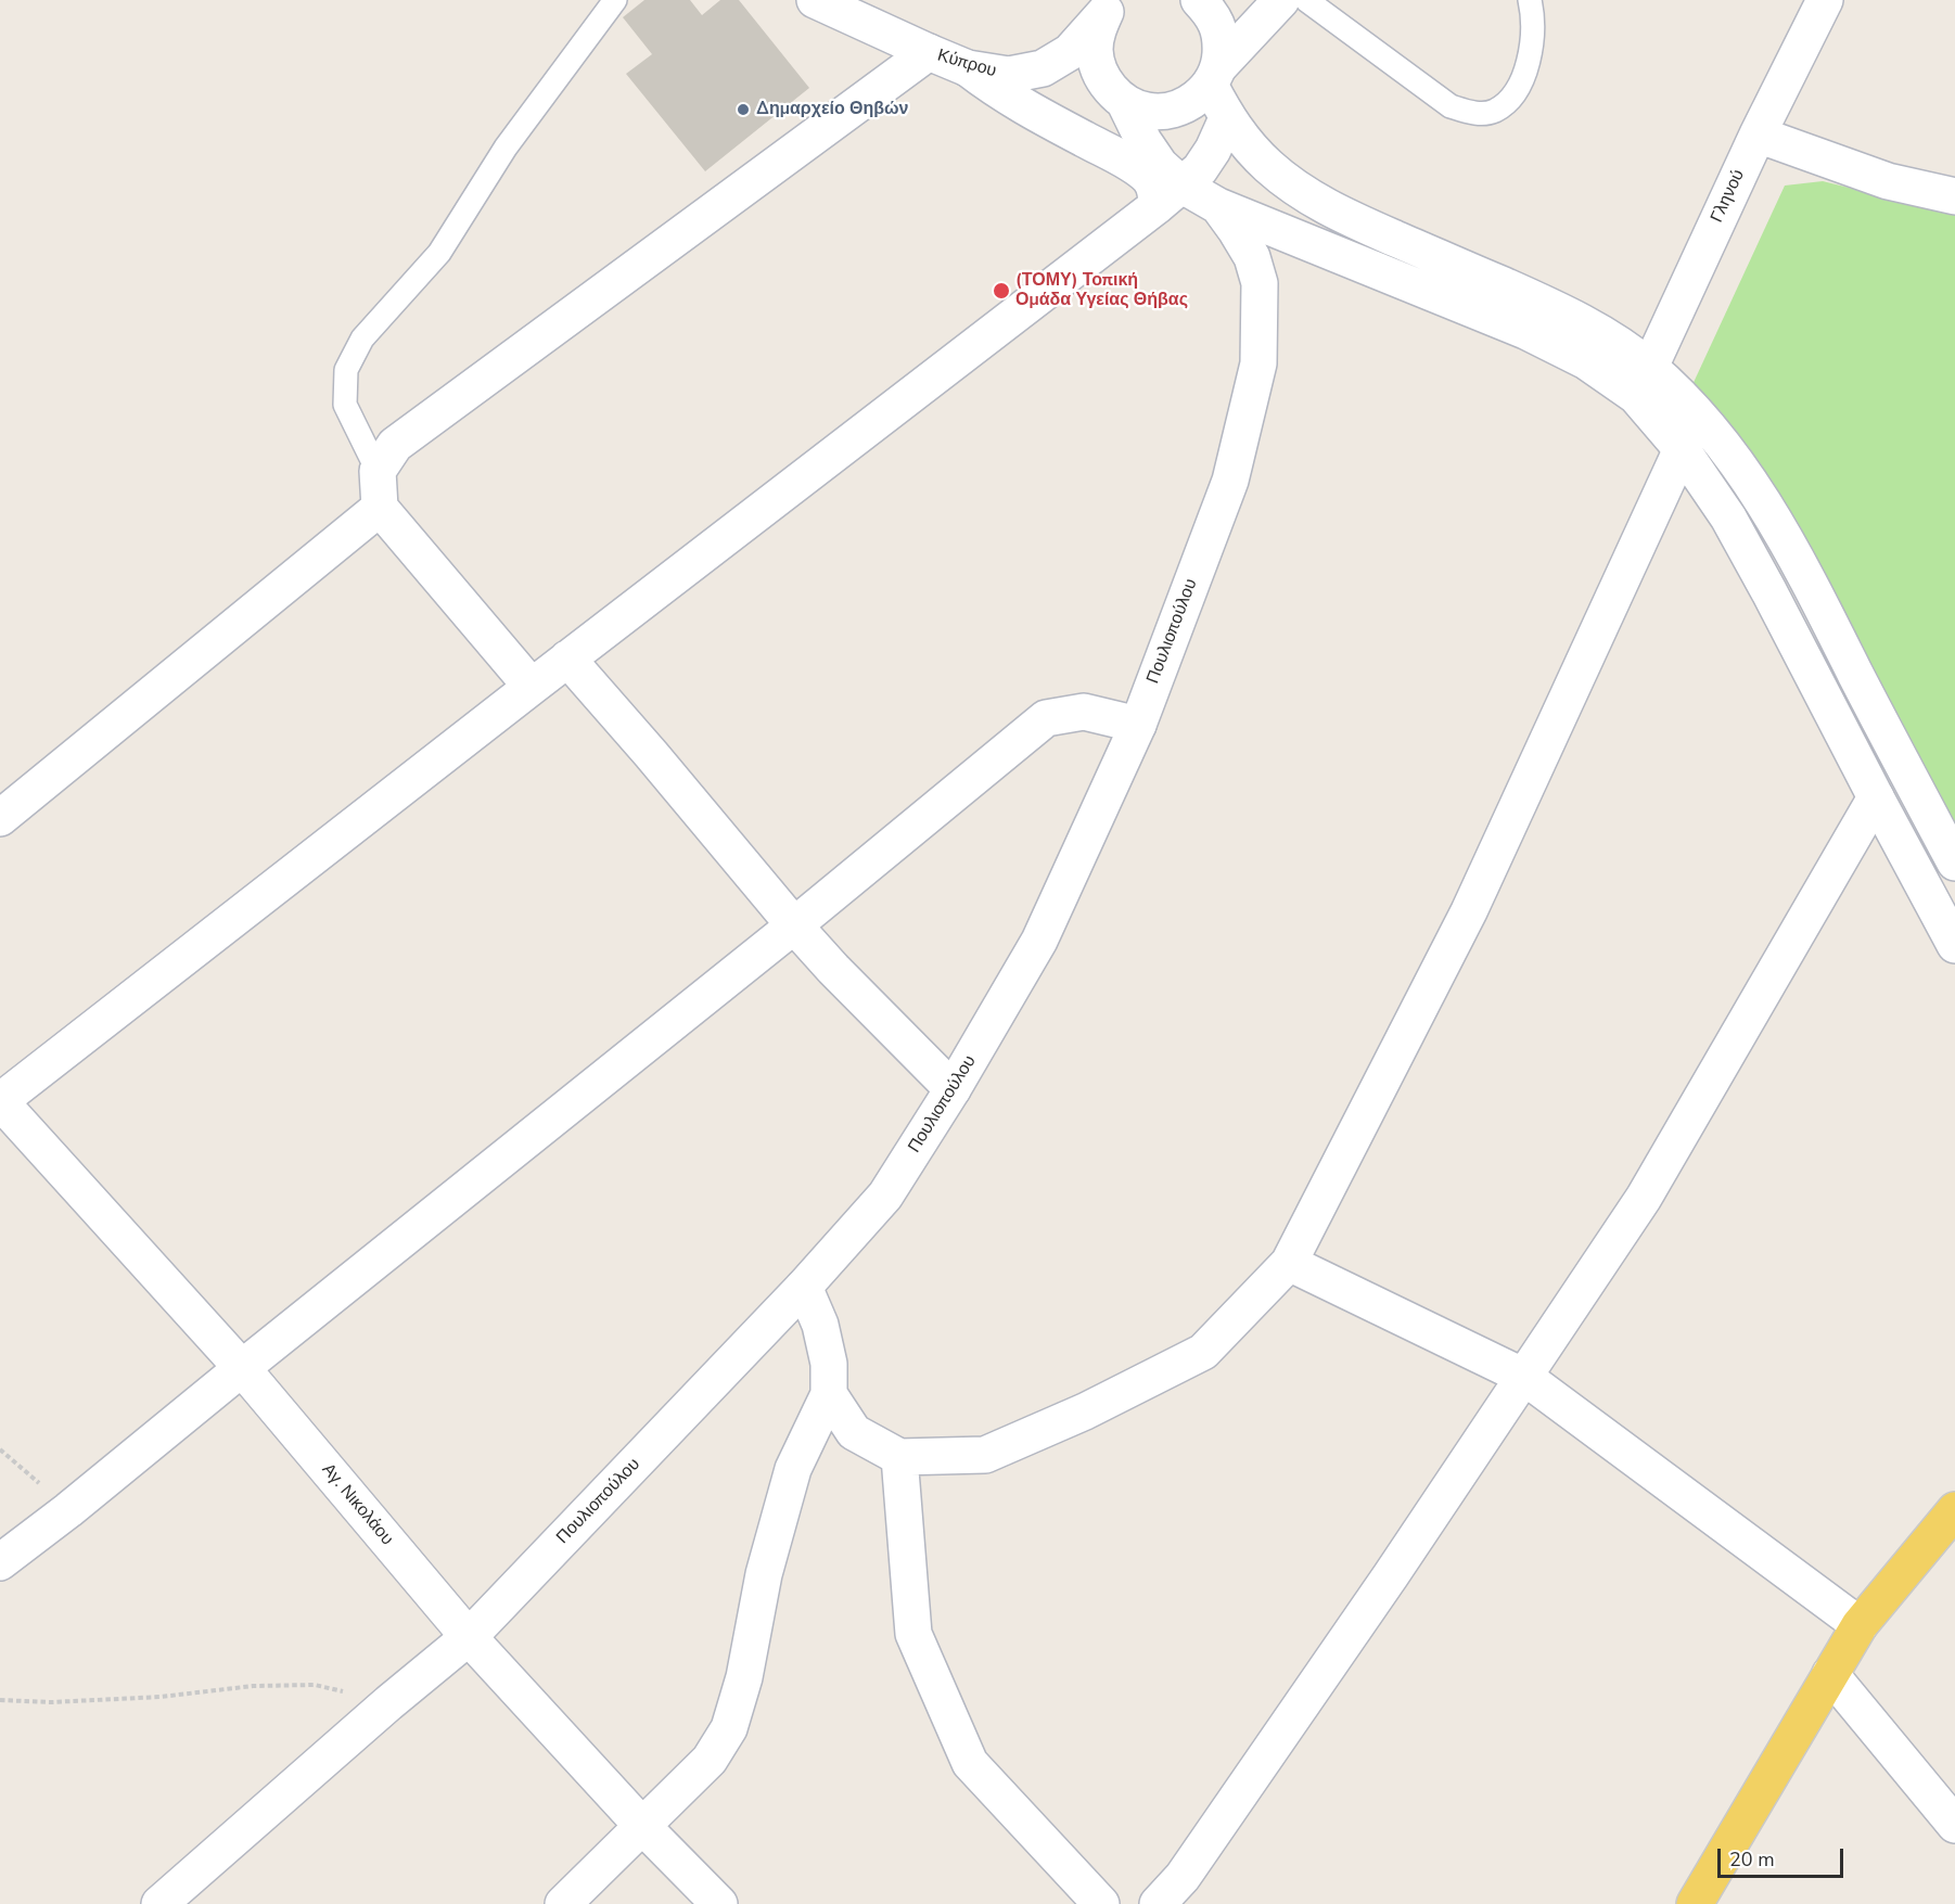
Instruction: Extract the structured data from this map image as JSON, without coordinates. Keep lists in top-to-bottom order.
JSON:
{
  "streets": {
    "street": [
      "Κύπρου",
      "Γληνού",
      "Πουλιοπούλου",
      "Αγ. Νικολάου"
    ]
  },
  "crossings": [
    ["Κύπρου", "Πουλιοπούλου"],
    ["Πουλιοπούλου", "Αγ. Νικολάου"]
  ],
  "places": ["Δημαρχείο Θηβών", "(ΤΟΜΥ) Τοπική Ομάδα Υγείας Θήβας"],
  "scale_bar": "20 m"
}
